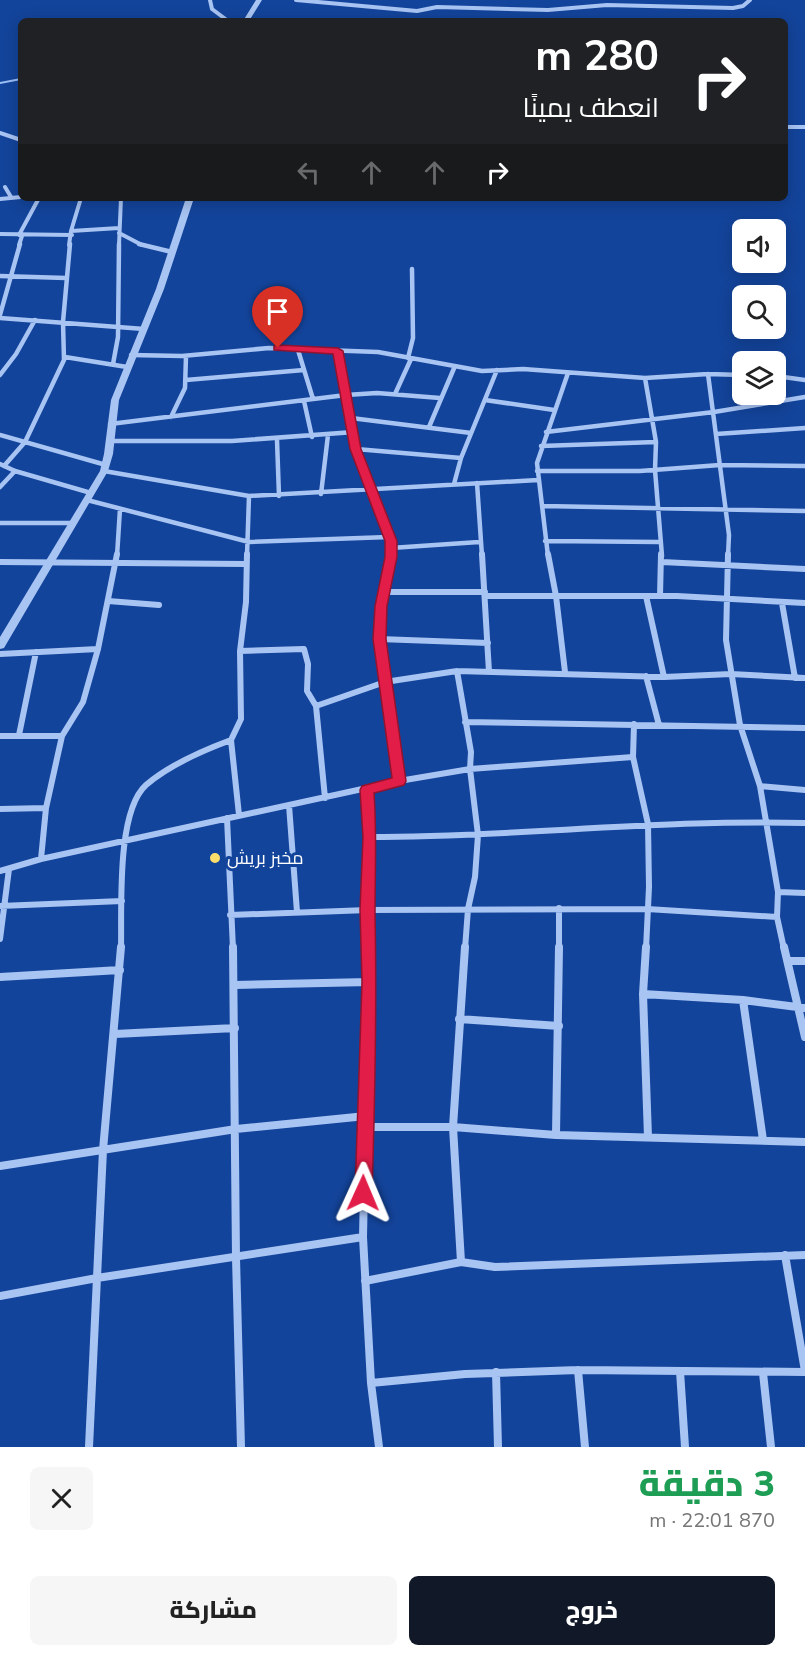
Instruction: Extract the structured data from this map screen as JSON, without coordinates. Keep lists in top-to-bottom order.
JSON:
{
  "places": ["مخبز بريش"],
  "page": {
    "turn": ["280 m", "انعطف يمينًا"],
    "heading": ["3 دقيقة", "870 m · 22:01"],
    "buttons": ["خروج", "مشاركة"]
  }
}
